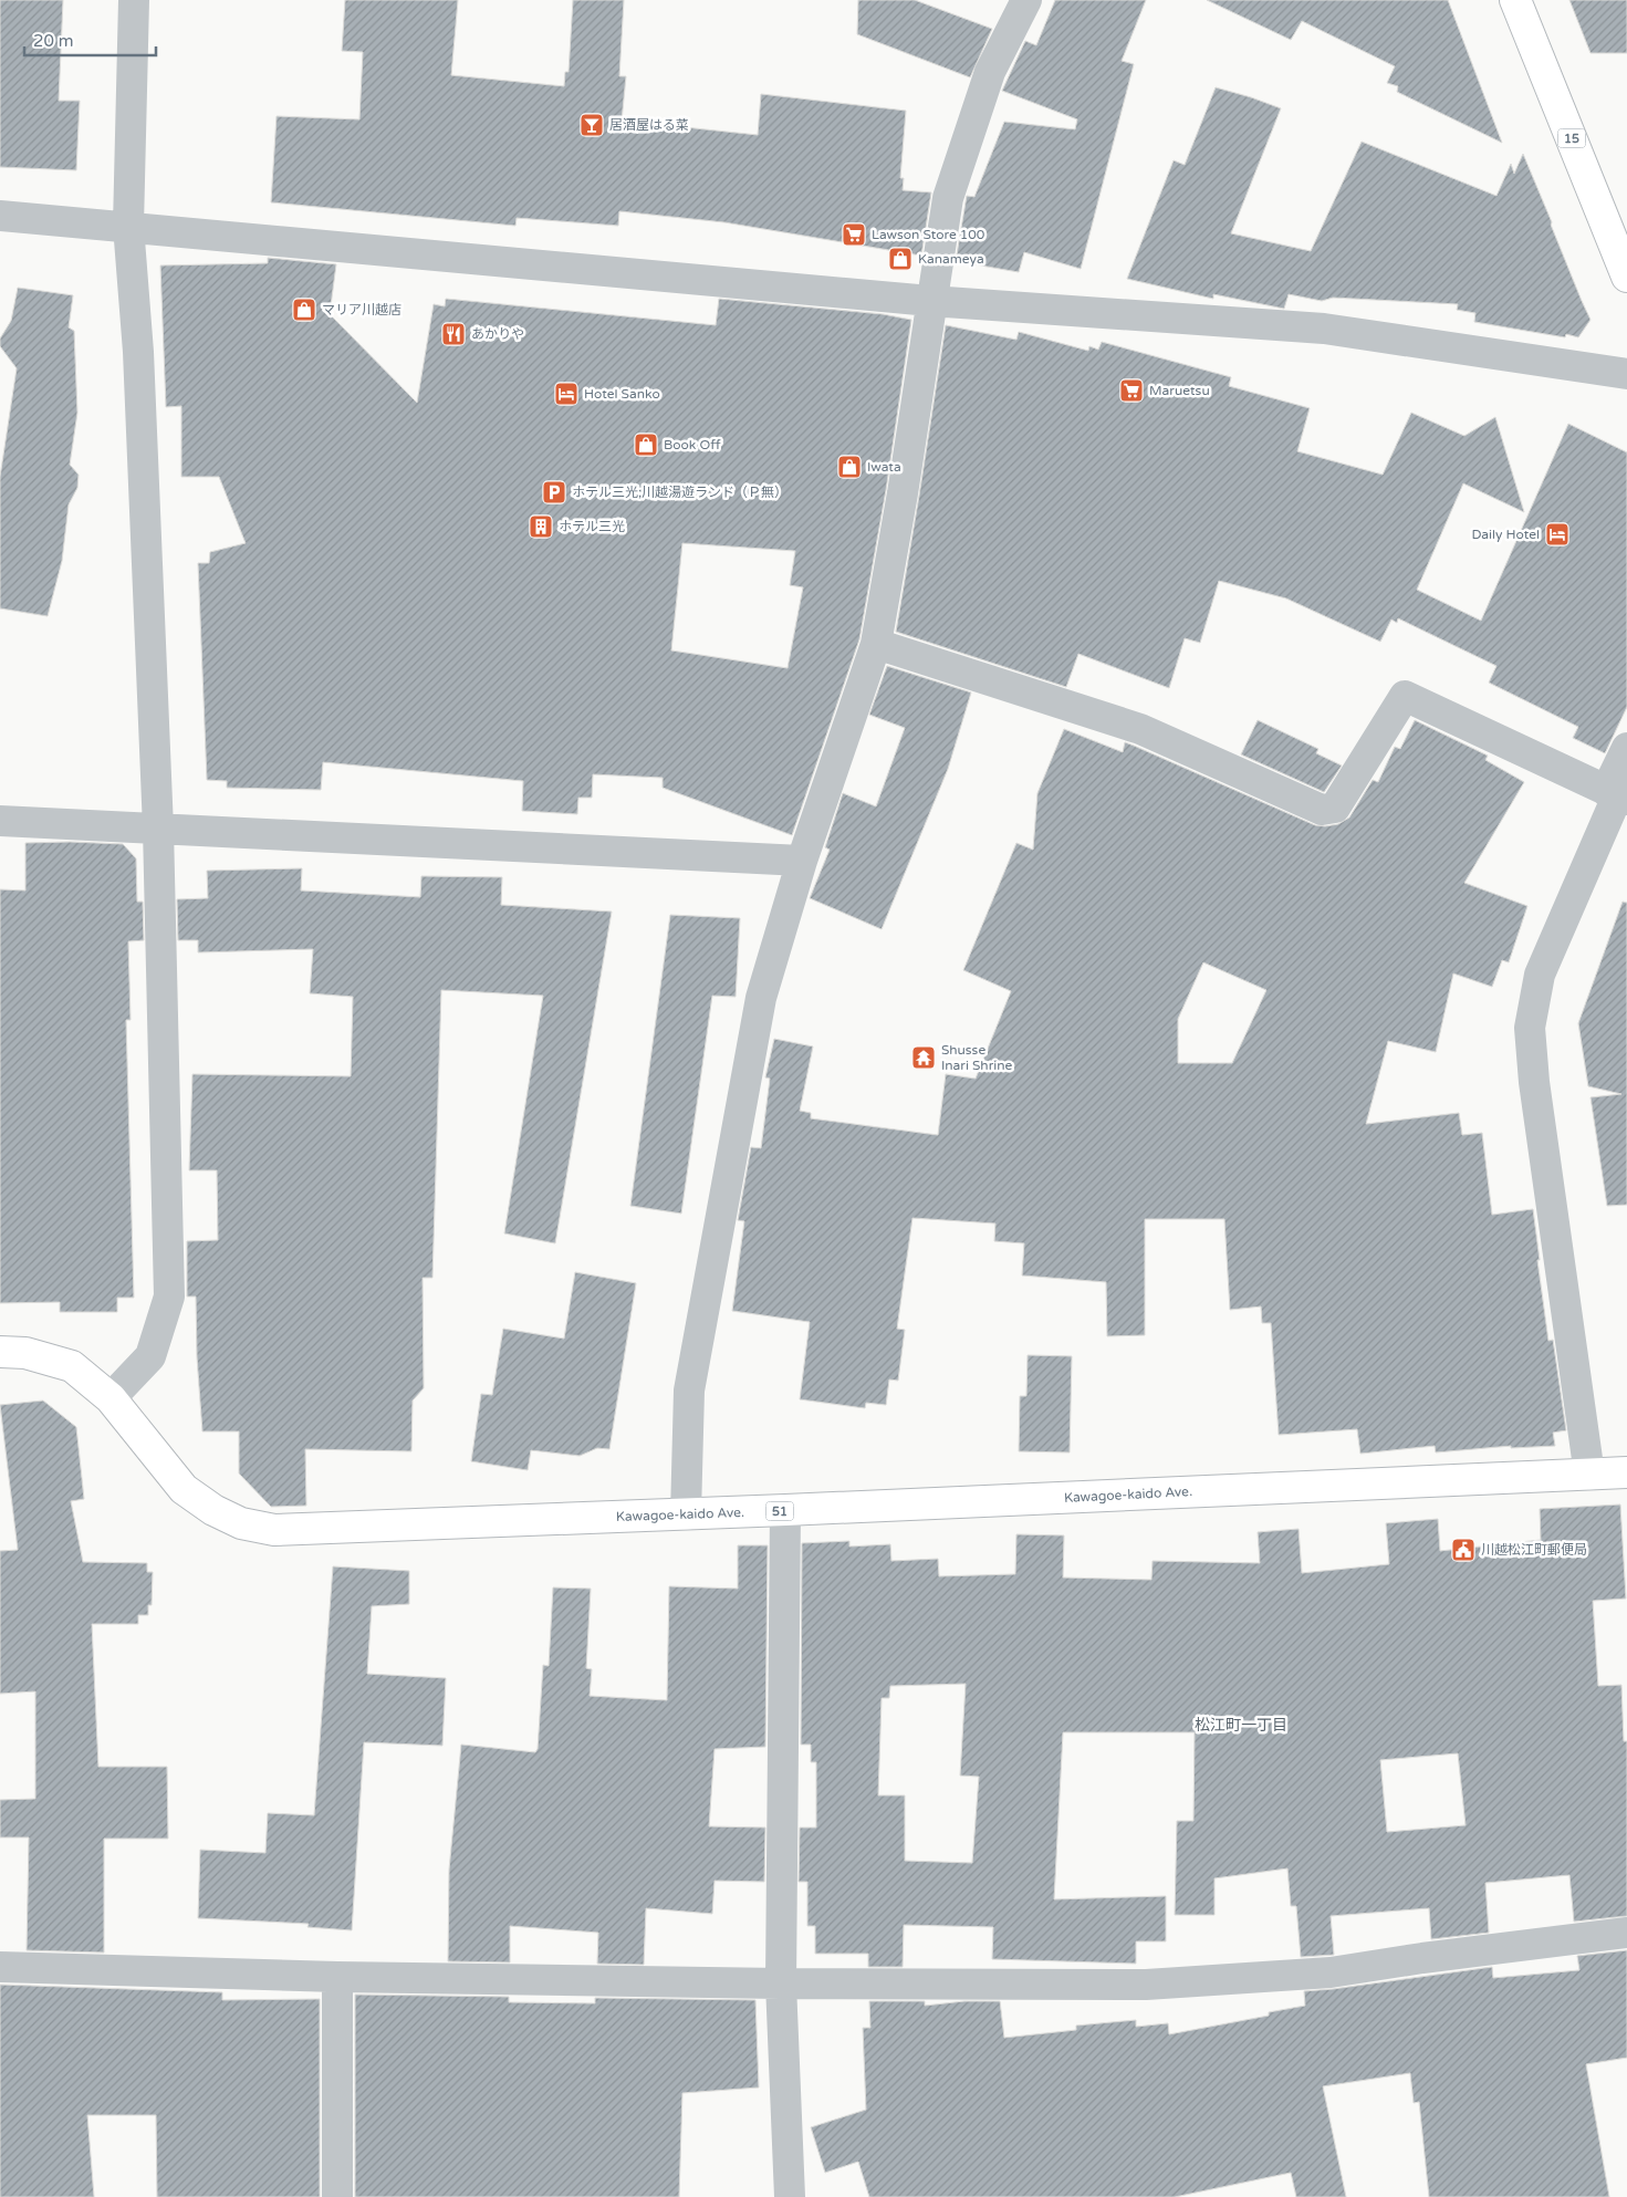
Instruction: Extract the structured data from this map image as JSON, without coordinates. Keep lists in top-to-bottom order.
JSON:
{
  "streets": {
    "main road": ["15", "Kawagoe-kaido Ave.", "51"]
  },
  "districts": ["松江町一丁目"],
  "places": {
    "bar": ["居酒屋はる菜"],
    "supermarket": ["Lawson Store 100", "Maruetsu"],
    "shop": [
      "Kanameya",
      "マリア川越店",
      "Book Off",
      "Iwata"
    ],
    "restaurant": ["あかりや"],
    "hotel": ["Hotel Sanko", "Daily Hotel"],
    "parking": ["ホテル三光;川越湯遊ランド（Ｐ無）"],
    "building": ["ホテル三光"],
    "temple": ["Shusse Inari Shrine"],
    "public building": ["川越松江町郵便局"]
  },
  "scale_bar": "20 m"
}
